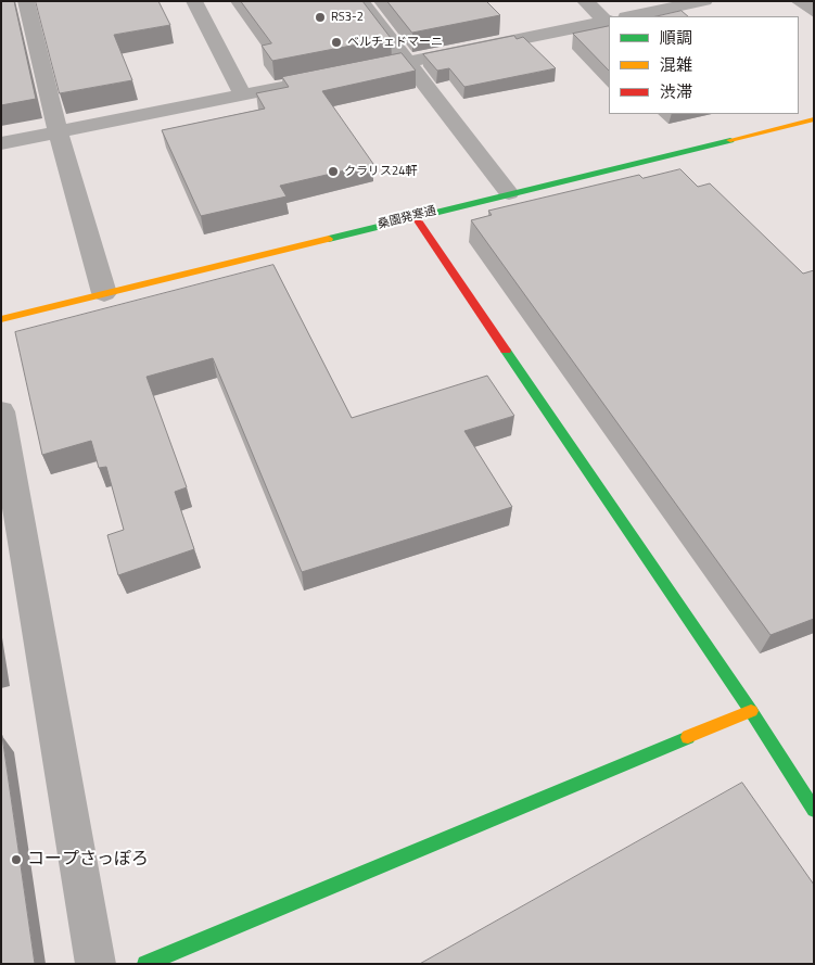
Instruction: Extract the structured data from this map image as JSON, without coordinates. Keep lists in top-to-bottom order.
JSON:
{
  "streets": {
    "street": ["桑園発寒通"]
  },
  "places": [
    "RS3-2",
    "ベルチェドマーニ",
    "クラリス24軒",
    "コープさっぽろ"
  ],
  "legend": ["順調", "混雑", "渋滞"]
}
